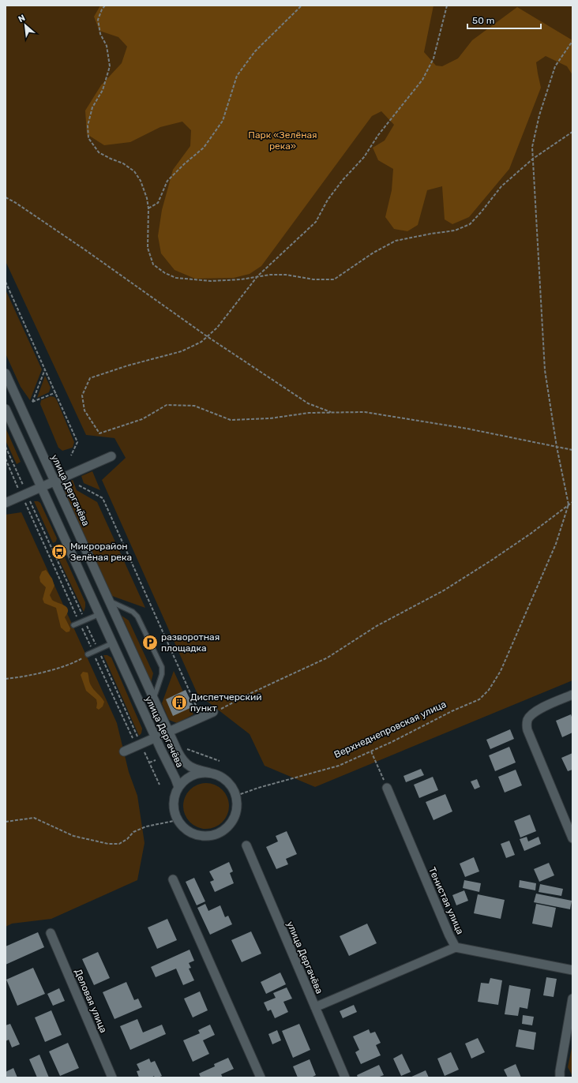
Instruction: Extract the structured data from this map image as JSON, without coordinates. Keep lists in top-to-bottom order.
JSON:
{
  "streets": {
    "street": ["улица Дергачёва", "Тенистая улица", "Деловая улица"],
    "path": ["Верхнеднепровская улица"]
  },
  "crossings": [
    ["улица Дергачёва", "Верхнеднепровская улица"]
  ],
  "parks": ["Парк «Зелёная река»"],
  "places": {
    "bus stop": ["Микрорайон Зелёная река"],
    "parking": ["разворотная площадка"],
    "building": ["Диспетчерский пункт"]
  },
  "scale_bar": "50 m",
  "north": "top left"
}
